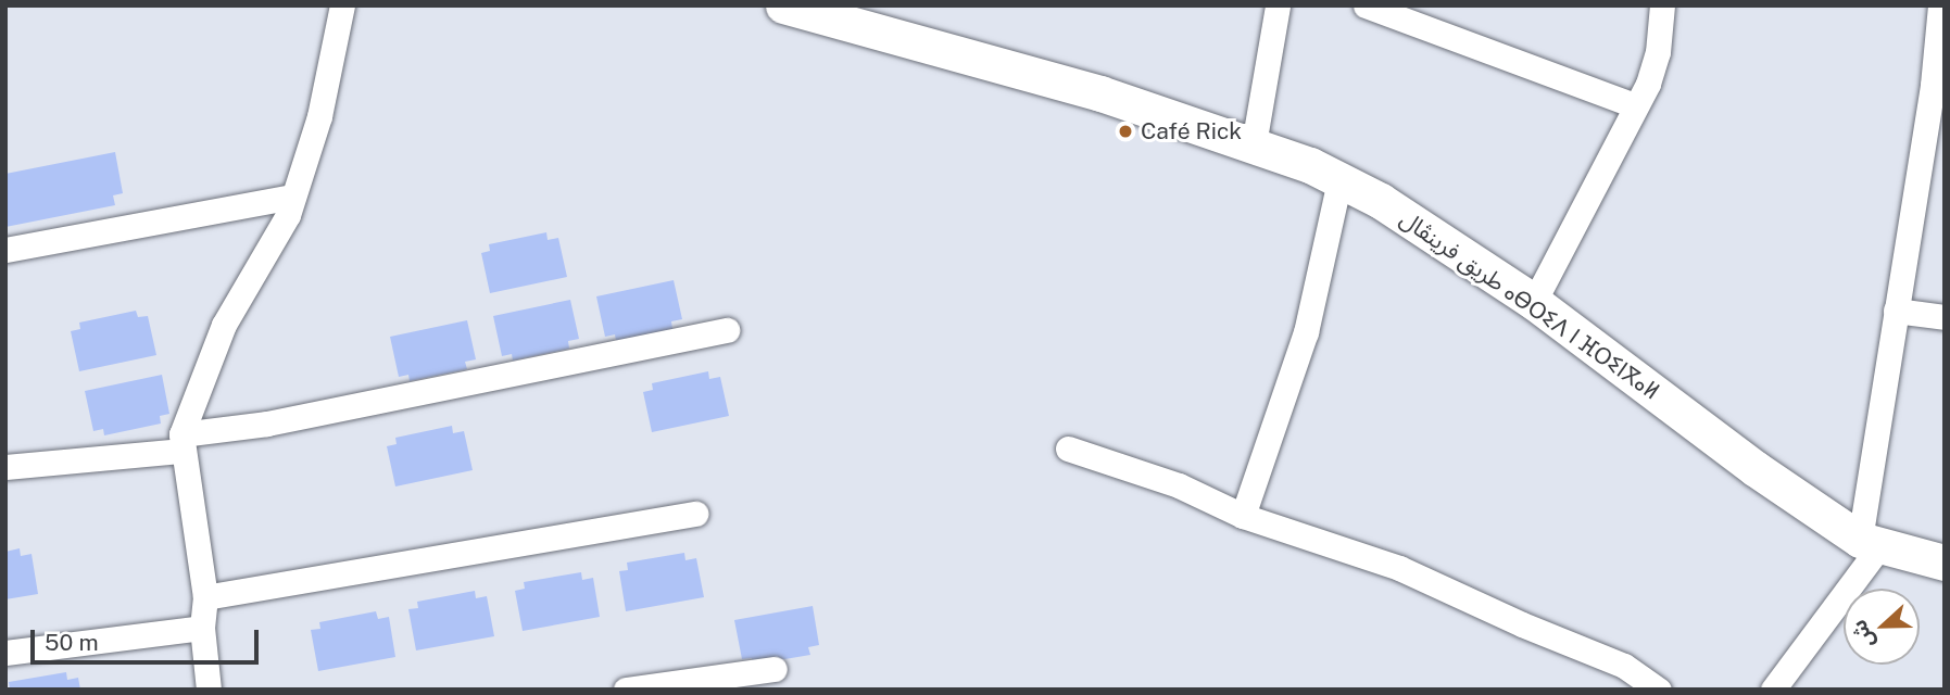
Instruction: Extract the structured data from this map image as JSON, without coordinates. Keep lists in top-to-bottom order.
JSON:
{
  "streets": {
    "main road": ["طريق فرينڨال ⴰⴱⵔⵉⴷ ⵏ ⴼⵔⵉⵏⴳⴰⵍ"]
  },
  "places": ["Café Rick"],
  "scale_bar": "50 m",
  "north": "left"
}
